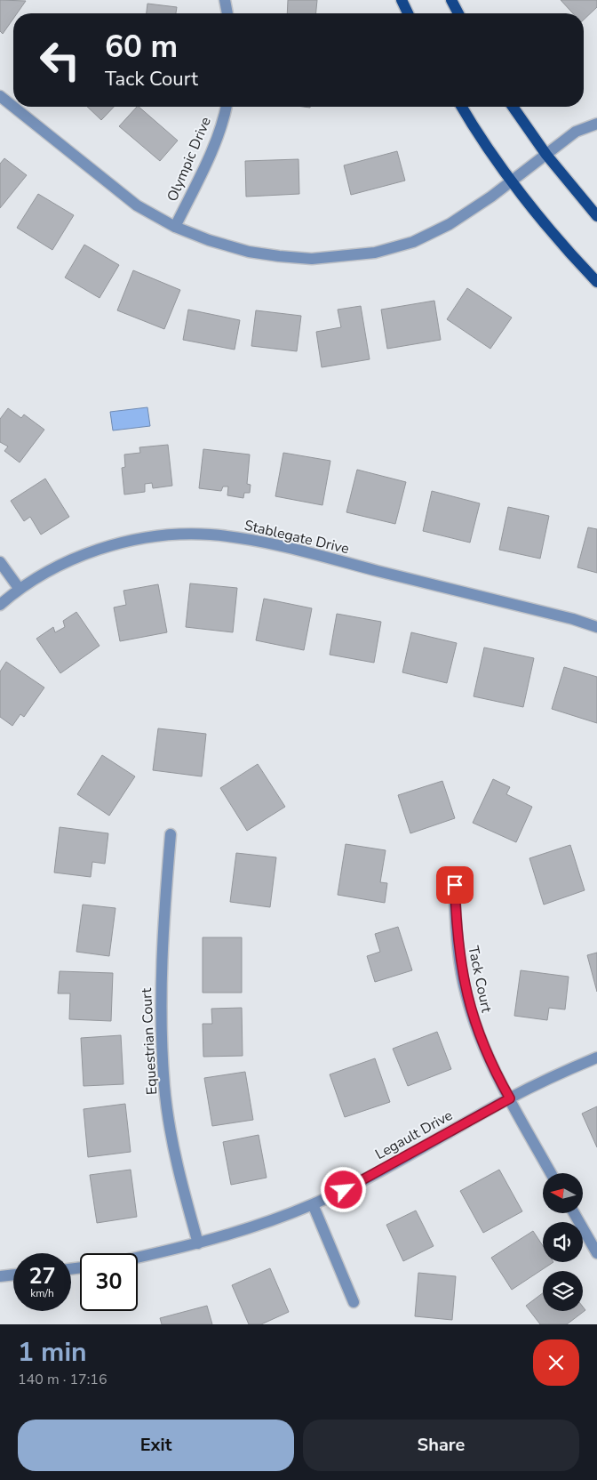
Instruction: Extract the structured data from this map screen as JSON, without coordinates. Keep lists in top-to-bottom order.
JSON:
{
  "streets": {
    "street": [
      "Olympic Drive",
      "Stablegate Drive",
      "Tack Court",
      "Equestrian Court",
      "Legault Drive"
    ]
  },
  "crossings": [
    ["Tack Court", "Legault Drive"],
    ["Equestrian Court", "Legault Drive"]
  ],
  "north": "left",
  "page": {
    "turn": ["60 m", "Tack Court"],
    "speed": "27 km/h",
    "limit": "30",
    "heading": ["1 min", "140 m · 17:16"],
    "buttons": ["Exit", "Share"]
  }
}
